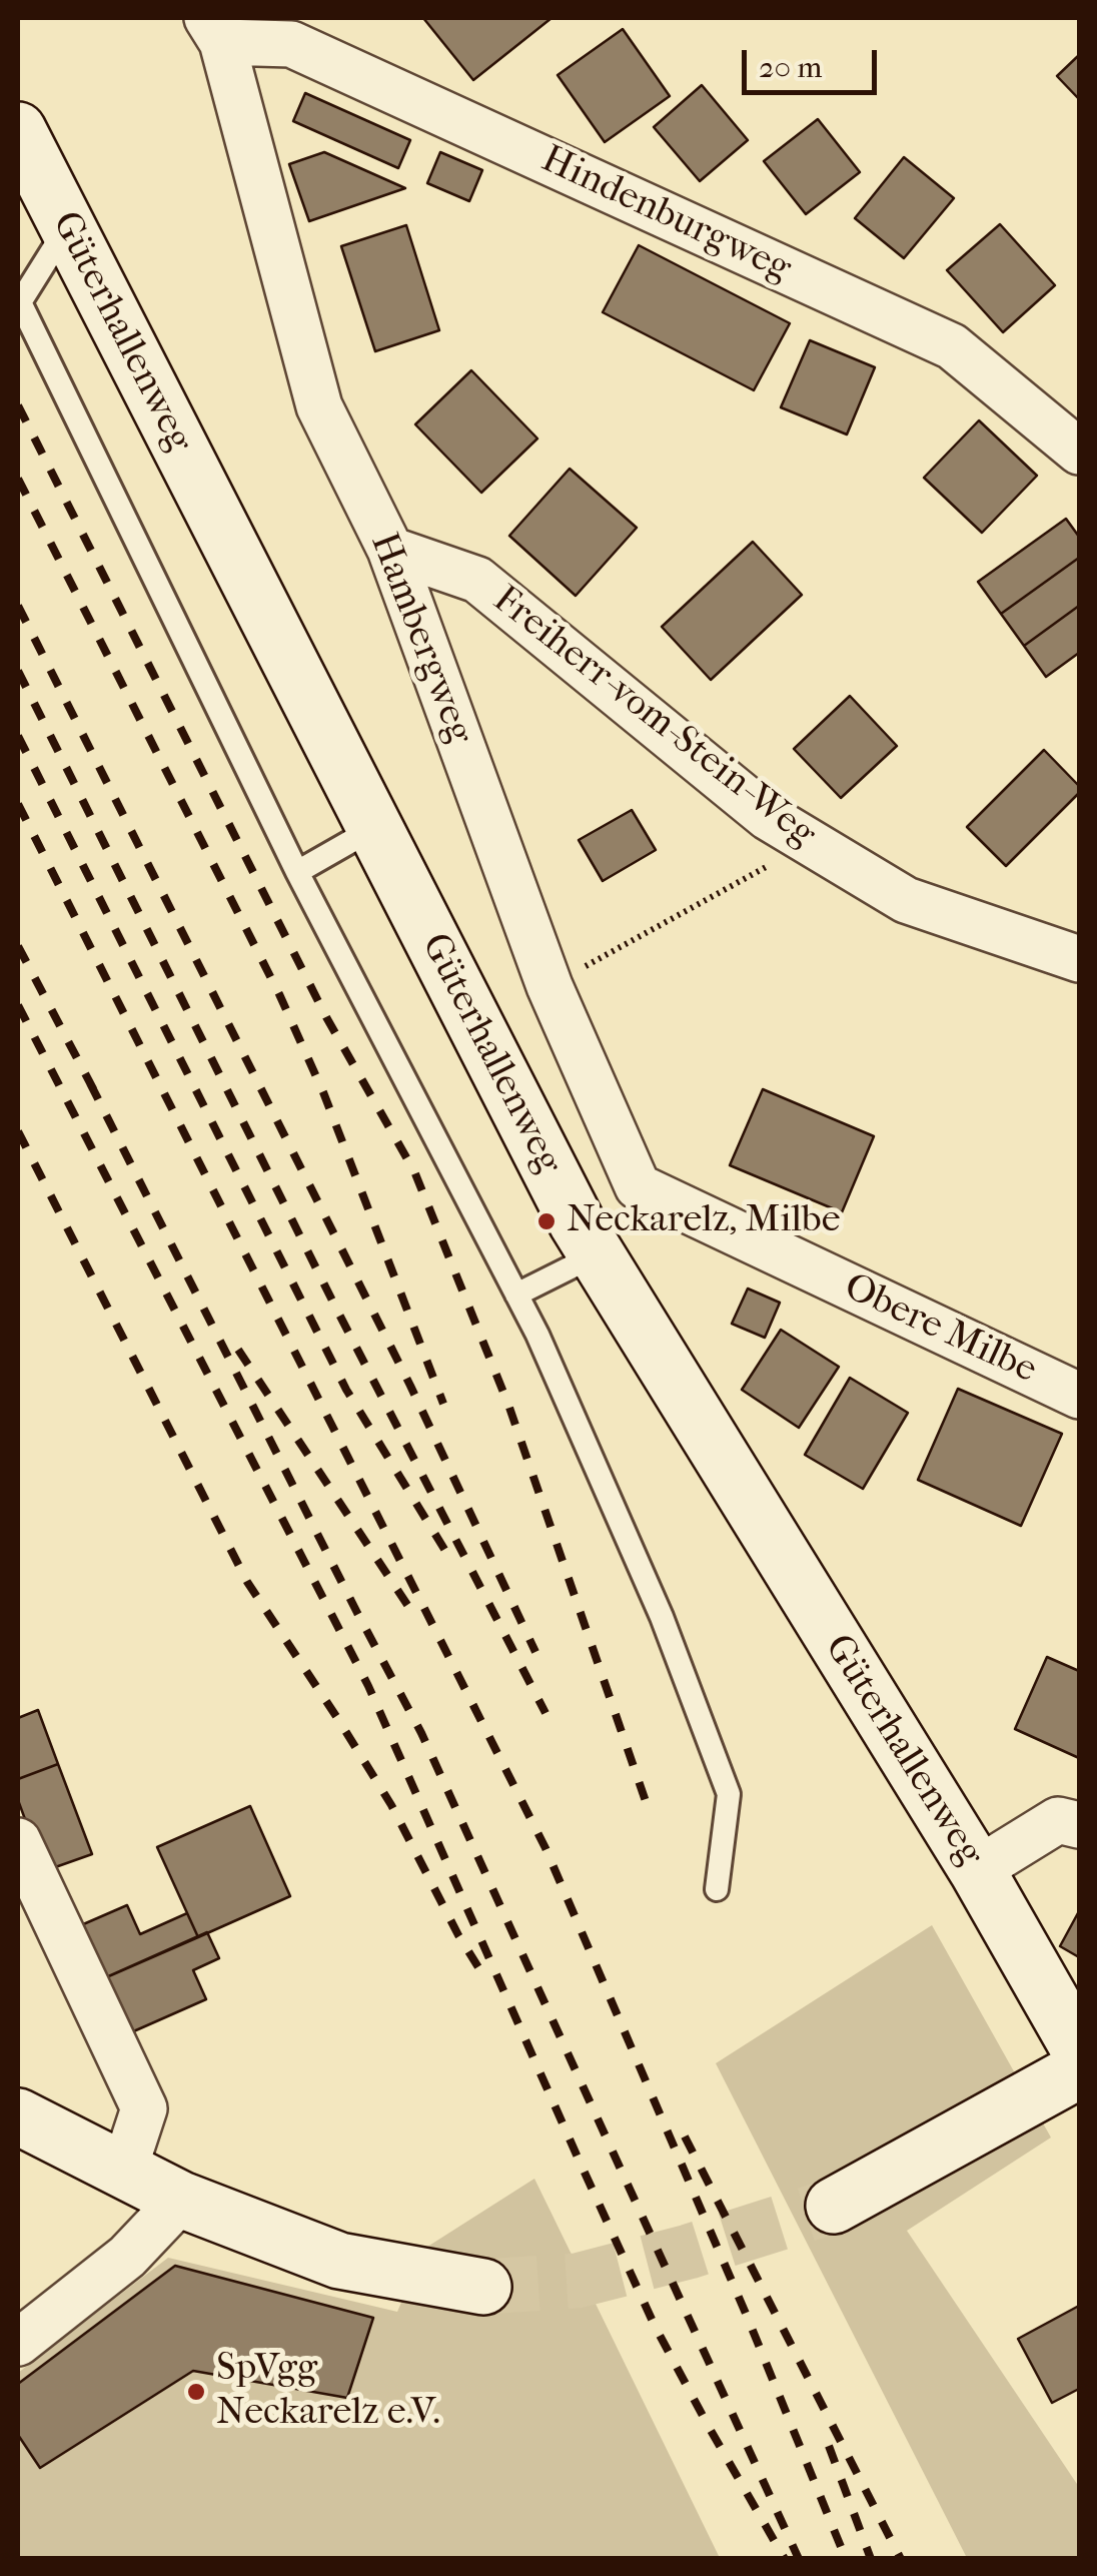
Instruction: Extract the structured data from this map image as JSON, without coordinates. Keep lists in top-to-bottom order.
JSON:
{
  "streets": {
    "street": [
      "Hindenburgweg",
      "Güterhallenweg",
      "Hambergweg",
      "Freiherr-vom-Stein-Weg",
      "Obere Milbe"
    ]
  },
  "crossings": [
    ["Hindenburgweg", "Hambergweg"],
    ["Hambergweg", "Freiherr-vom-Stein-Weg"],
    ["Hambergweg", "Obere Milbe"]
  ],
  "places": ["Neckarelz, Milbe", "SpVgg Neckarelz e.V."],
  "scale_bar": "20 m"
}
